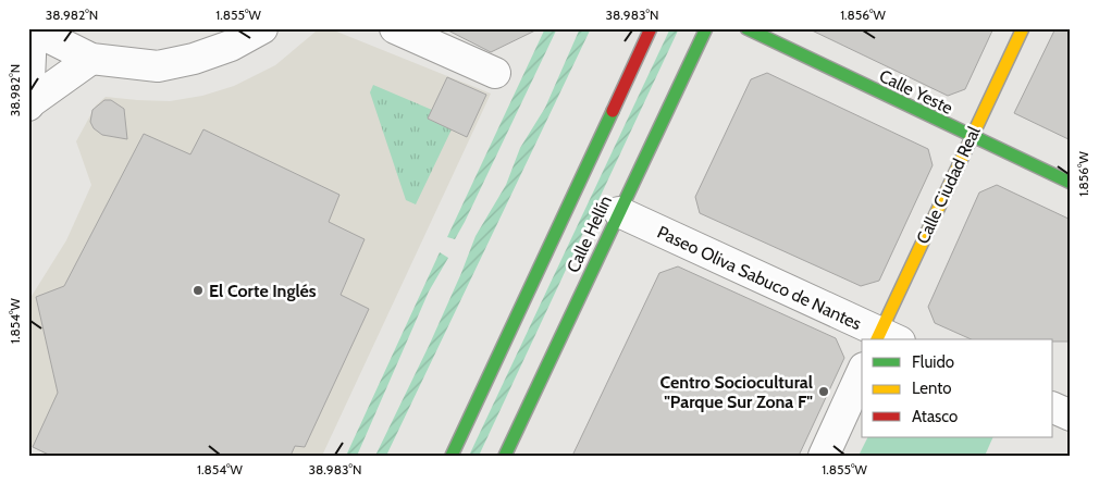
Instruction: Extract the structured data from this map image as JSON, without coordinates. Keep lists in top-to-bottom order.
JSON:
{
  "streets": {
    "main road": ["Calle Yeste", "Calle Ciudad Real", "Calle Hellín"],
    "street": ["Paseo Oliva Sabuco de Nantes"]
  },
  "crossings": [
    ["Calle Yeste", "Calle Ciudad Real"],
    ["Calle Ciudad Real", "Paseo Oliva Sabuco de Nantes"],
    ["Calle Hellín", "Paseo Oliva Sabuco de Nantes"]
  ],
  "places": ["El Corte Inglés", "Centro Sociocultural \"Parque Sur Zona F\""],
  "legend": ["Fluido", "Lento", "Atasco"],
  "coordinates": [
    "38.982°N",
    "1.855°W",
    "38.983°N",
    "1.856°W",
    "1.854°W"
  ]
}
